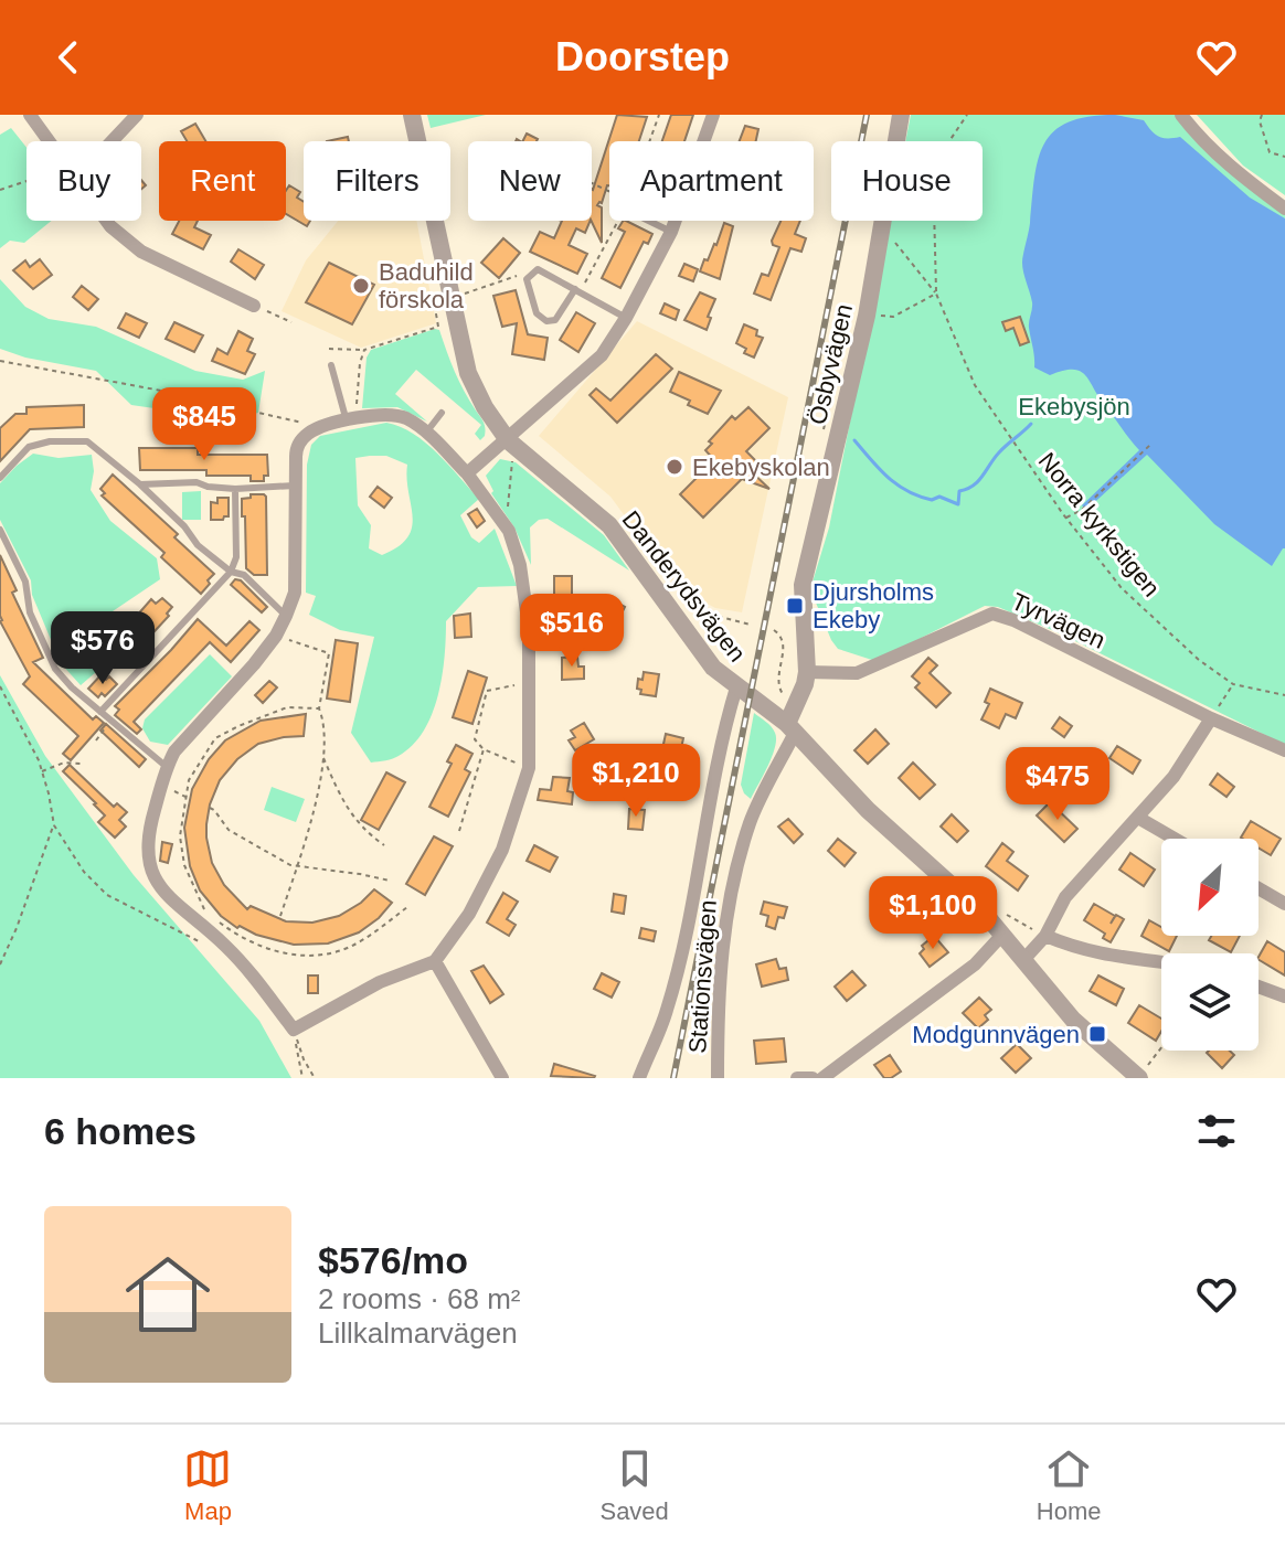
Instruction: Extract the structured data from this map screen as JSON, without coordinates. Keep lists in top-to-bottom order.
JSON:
{
  "streets": {
    "street": [
      "Ösbyvägen",
      "Danderydsvägen",
      "Tyrvägen",
      "Stationsvägen"
    ],
    "path": ["Norra kyrkstigen"]
  },
  "crossings": [
    ["Ösbyvägen", "Danderydsvägen"],
    ["Ösbyvägen", "Tyrvägen"],
    ["Ösbyvägen", "Stationsvägen"],
    ["Danderydsvägen", "Stationsvägen"]
  ],
  "parks": ["Ekebysjön"],
  "places": {
    "other": ["Baduhild förskola", "Ekebyskolan"],
    "transit": ["Djursholms Ekeby", "Modgunnvägen"]
  },
  "north": "bottom left",
  "page": {
    "header": "Doorstep",
    "chip": [
      "Buy",
      "Rent",
      "Filters",
      "New",
      "Apartment",
      "House"
    ],
    "price": [
      "$845",
      "$516",
      "$576",
      "$1,210",
      "$475",
      "$1,100"
    ],
    "heading": "6 homes",
    "list": [
      {
        "name": "$576/mo",
        "note": "2 rooms · 68 m² · Lillkalmarvägen"
      }
    ],
    "tabs": ["Map", "Saved", "Home"]
  }
}
